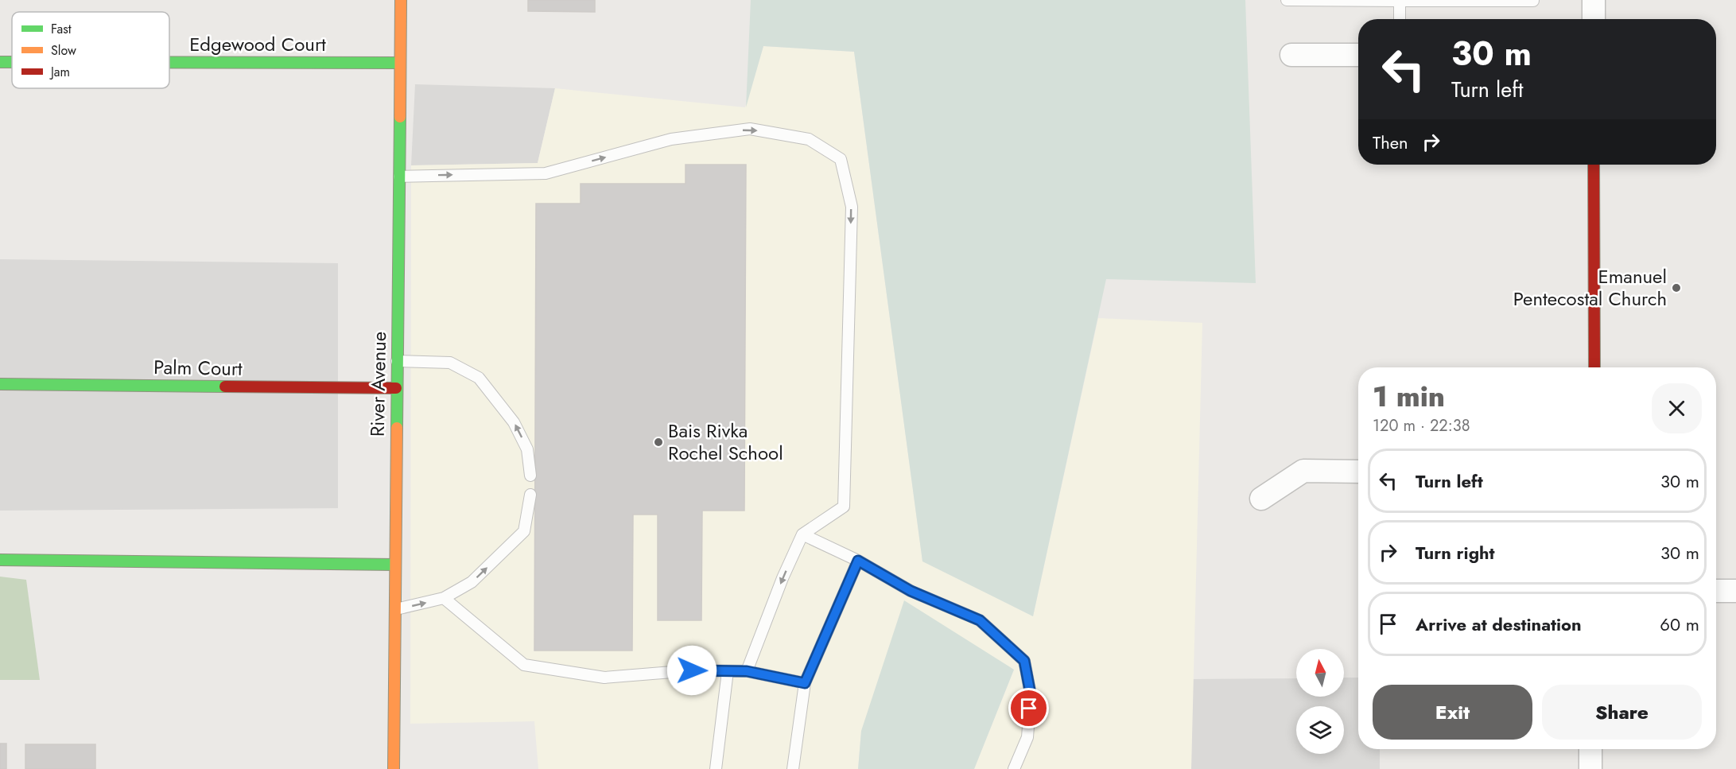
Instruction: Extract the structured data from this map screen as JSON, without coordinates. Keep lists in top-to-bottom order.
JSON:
{
  "streets": {
    "main road": ["Edgewood Court", "Palm Court", "River Avenue"]
  },
  "crossings": [
    ["Edgewood Court", "River Avenue"],
    ["Palm Court", "River Avenue"]
  ],
  "places": ["Emanuel Pentecostal Church", "Bais Rivka Rochel School"],
  "legend": ["Fast", "Slow", "Jam"],
  "north": "top",
  "page": {
    "turn": ["30 m", "Turn left"],
    "then": "Then",
    "heading": ["1 min", "120 m · 22:38"],
    "list": [
      {
        "name": "Turn left",
        "value": "30 m"
      },
      {
        "name": "Turn right",
        "value": "30 m"
      },
      {
        "name": "Arrive at destination",
        "value": "60 m"
      }
    ],
    "buttons": ["Exit", "Share"]
  }
}
